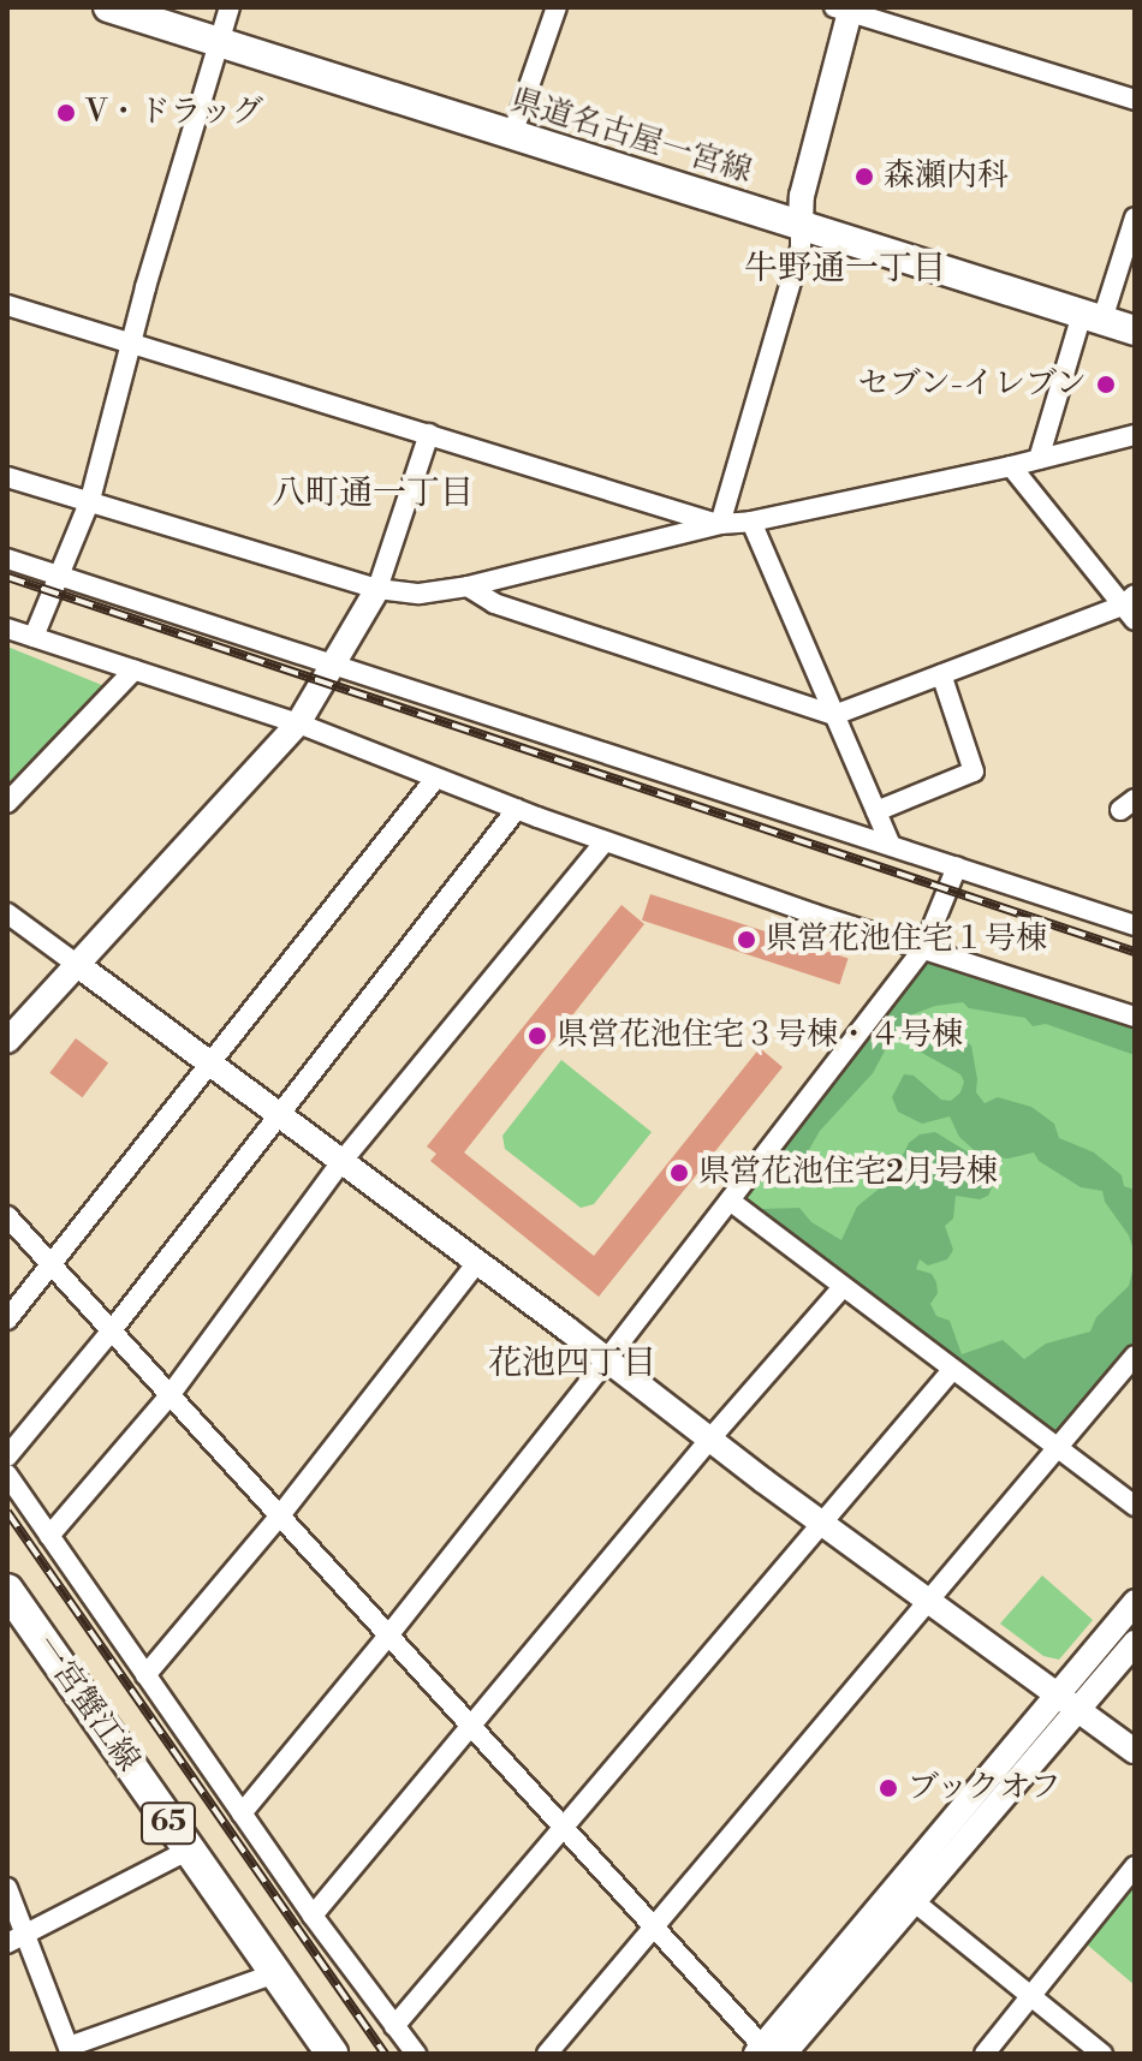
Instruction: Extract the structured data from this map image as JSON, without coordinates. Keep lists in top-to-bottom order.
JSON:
{
  "streets": {
    "main road": ["県道名古屋一宮線", "一宮蟹江線", "65"]
  },
  "districts": ["牛野通一丁目", "八町通一丁目", "花池四丁目"],
  "places": [
    "V・ドラッグ",
    "森瀬内科",
    "セブン-イレブン",
    "県営花池住宅１号棟",
    "県営花池住宅３号棟・４号棟",
    "県営花池住宅2月号棟",
    "ブックオフ"
  ]
}
